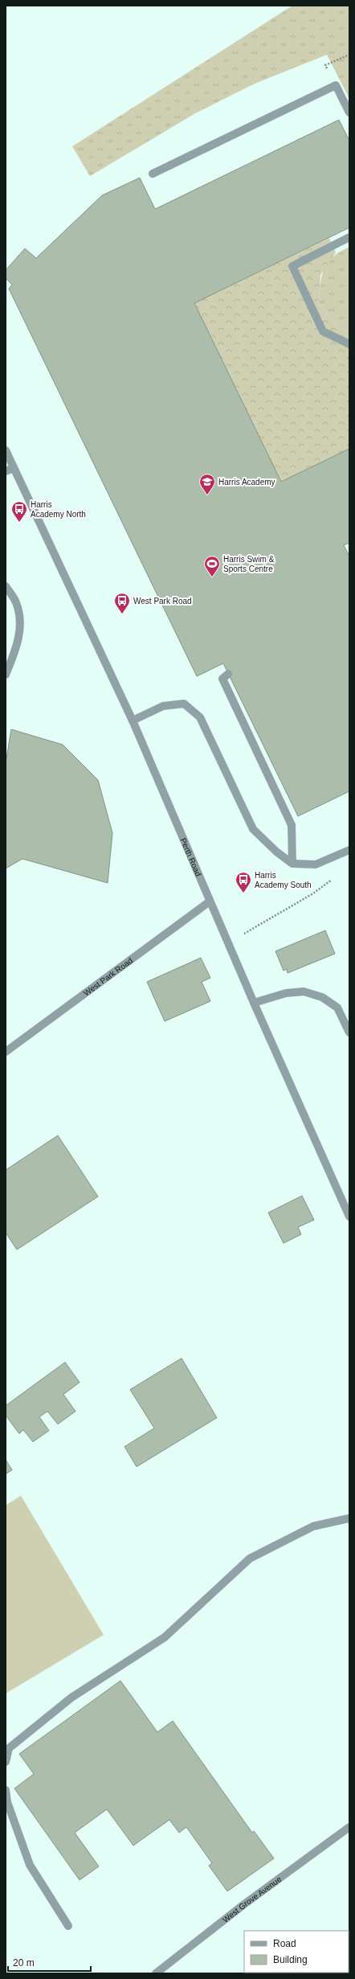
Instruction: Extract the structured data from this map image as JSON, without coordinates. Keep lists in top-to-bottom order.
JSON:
{
  "streets": {
    "street": ["Perth Road", "West Park Road", "West Grove Avenue"]
  },
  "crossings": [
    ["Perth Road", "West Park Road"]
  ],
  "places": {
    "school or university": ["Harris Academy"],
    "bus stop": ["Harris Academy North", "West Park Road", "Harris Academy South"],
    "sports": ["Harris Swim & Sports Centre"]
  },
  "legend": ["Road", "Building"],
  "scale_bar": "20 m"
}
